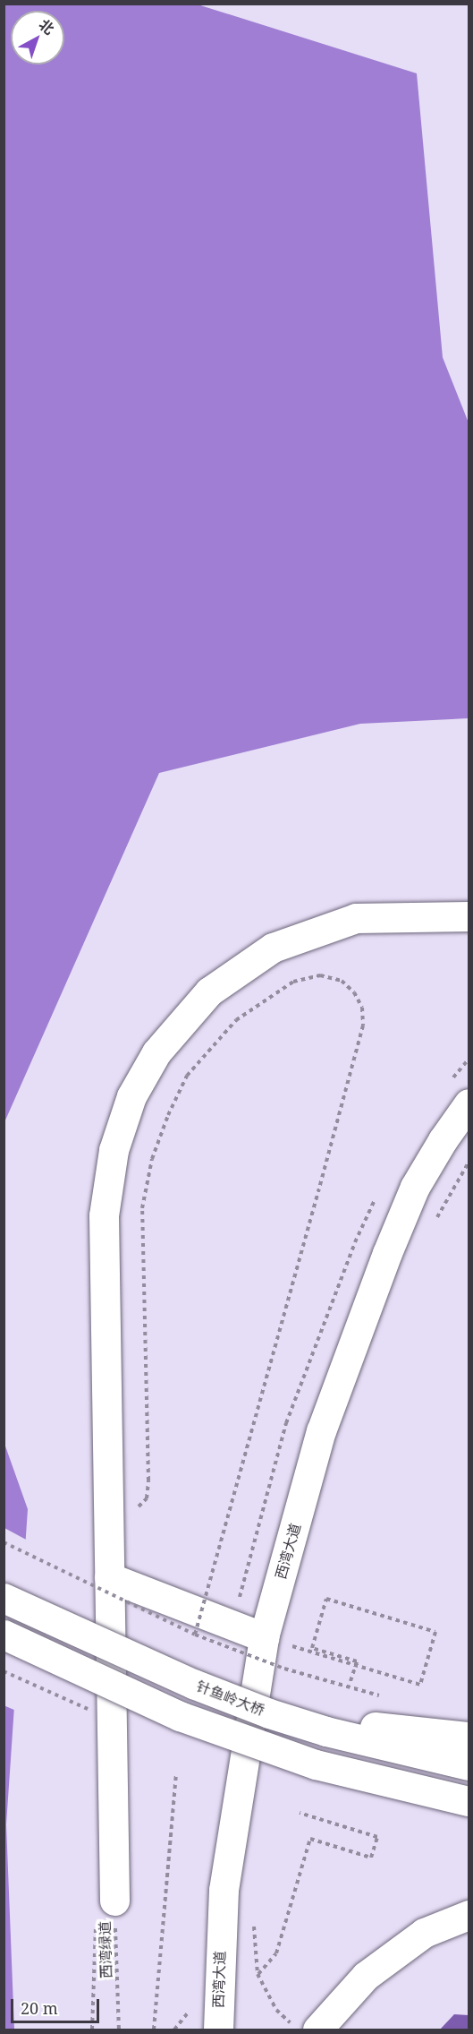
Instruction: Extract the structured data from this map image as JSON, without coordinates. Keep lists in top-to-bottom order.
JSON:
{
  "streets": {
    "main road": ["西湾大道", "针鱼岭大桥"],
    "path": ["西湾绿道"]
  },
  "scale_bar": "20 m",
  "north": "top right"
}
